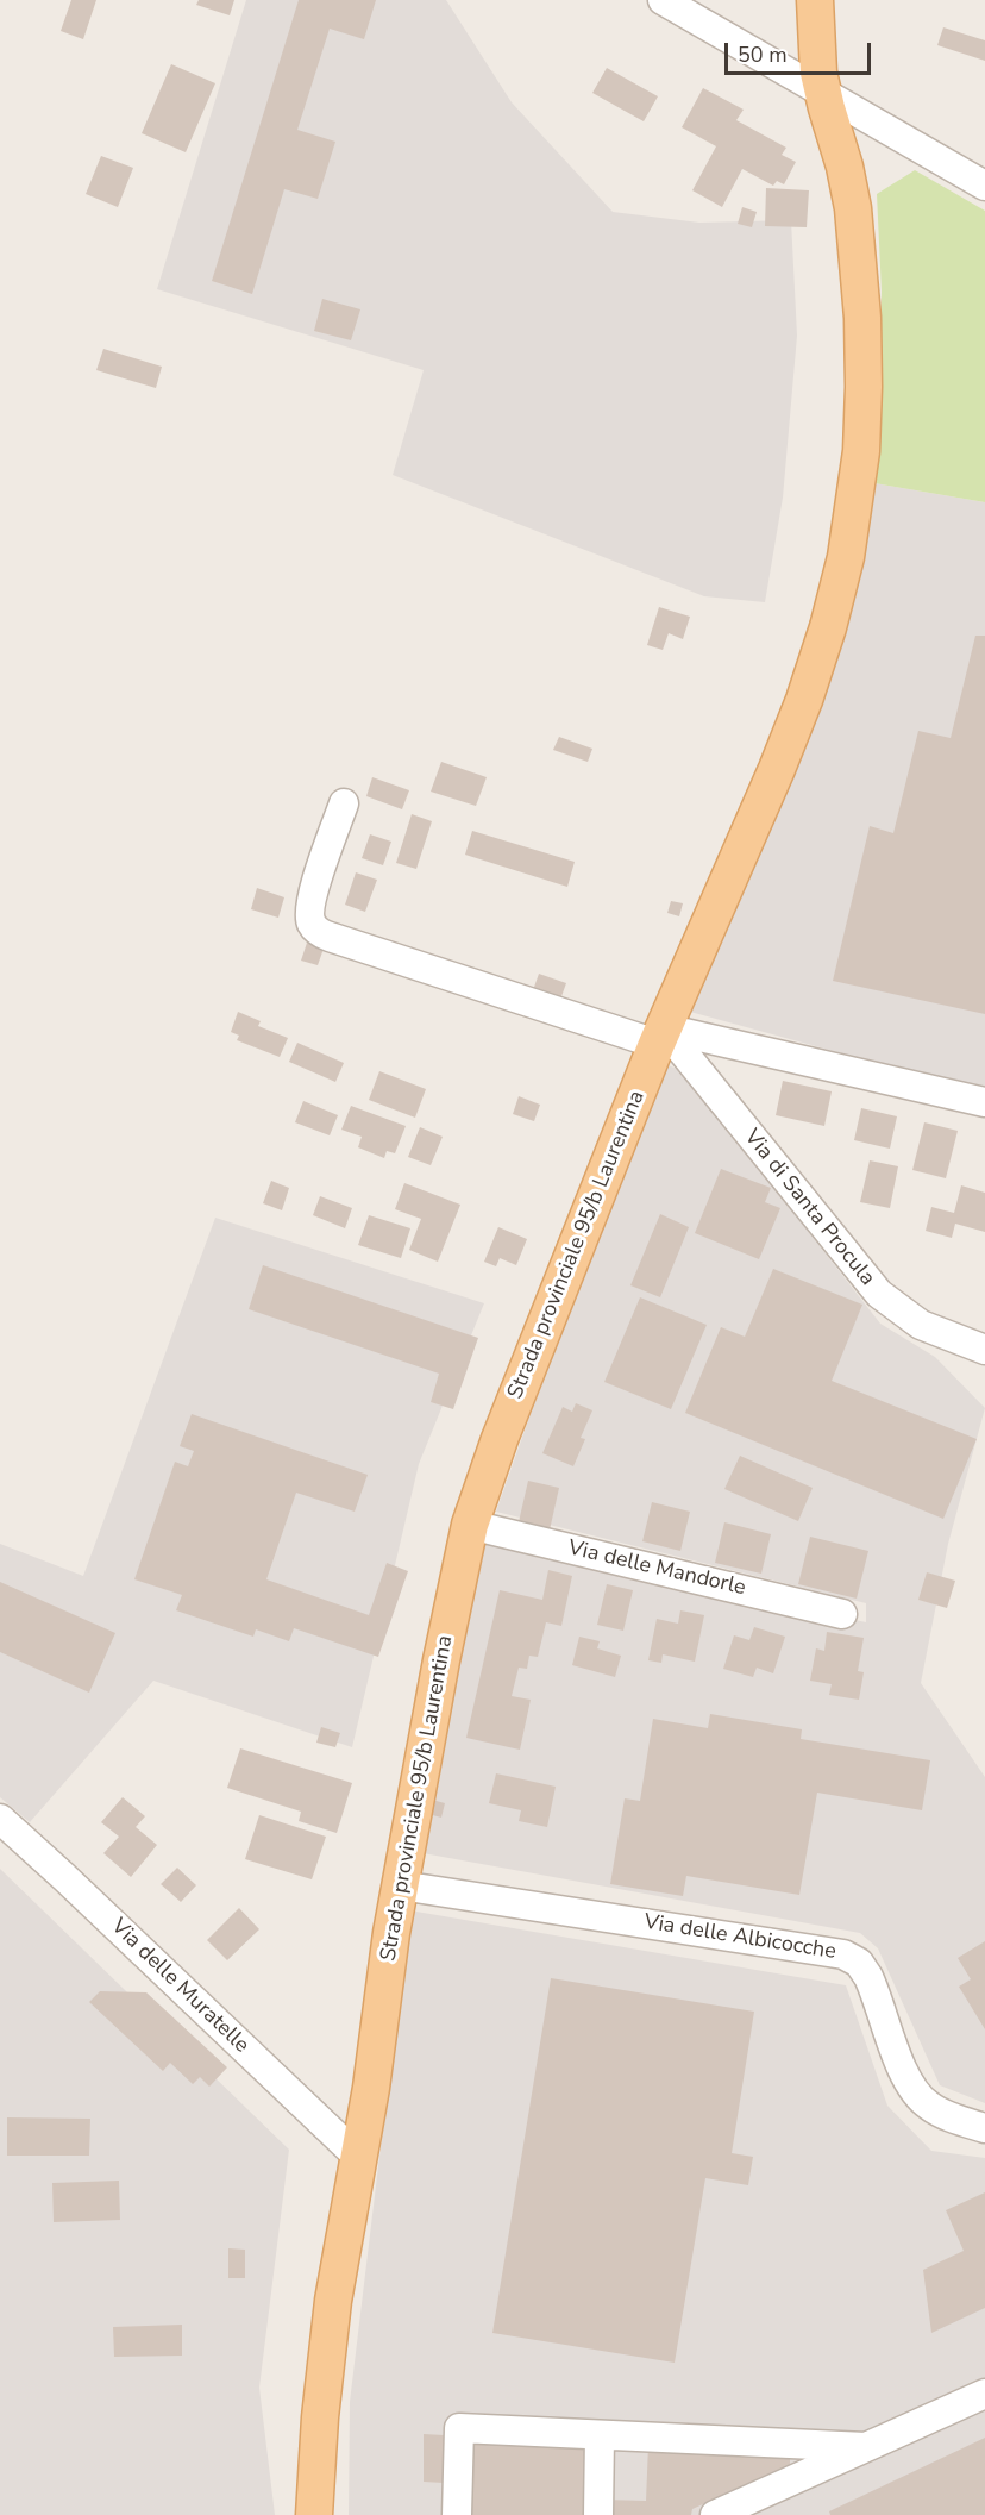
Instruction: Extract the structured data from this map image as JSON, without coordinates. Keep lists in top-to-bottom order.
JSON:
{
  "streets": {
    "main road": ["Strada provinciale 95/b Laurentina"],
    "street": [
      "Via di Santa Procula",
      "Via delle Mandorle",
      "Via delle Albicocche",
      "Via delle Muratelle"
    ]
  },
  "crossings": [
    ["Via di Santa Procula", "Strada provinciale 95/b Laurentina"],
    ["Strada provinciale 95/b Laurentina", "Via delle Mandorle"],
    ["Strada provinciale 95/b Laurentina", "Via delle Albicocche"],
    ["Strada provinciale 95/b Laurentina", "Via delle Muratelle"]
  ],
  "scale_bar": "50 m"
}
